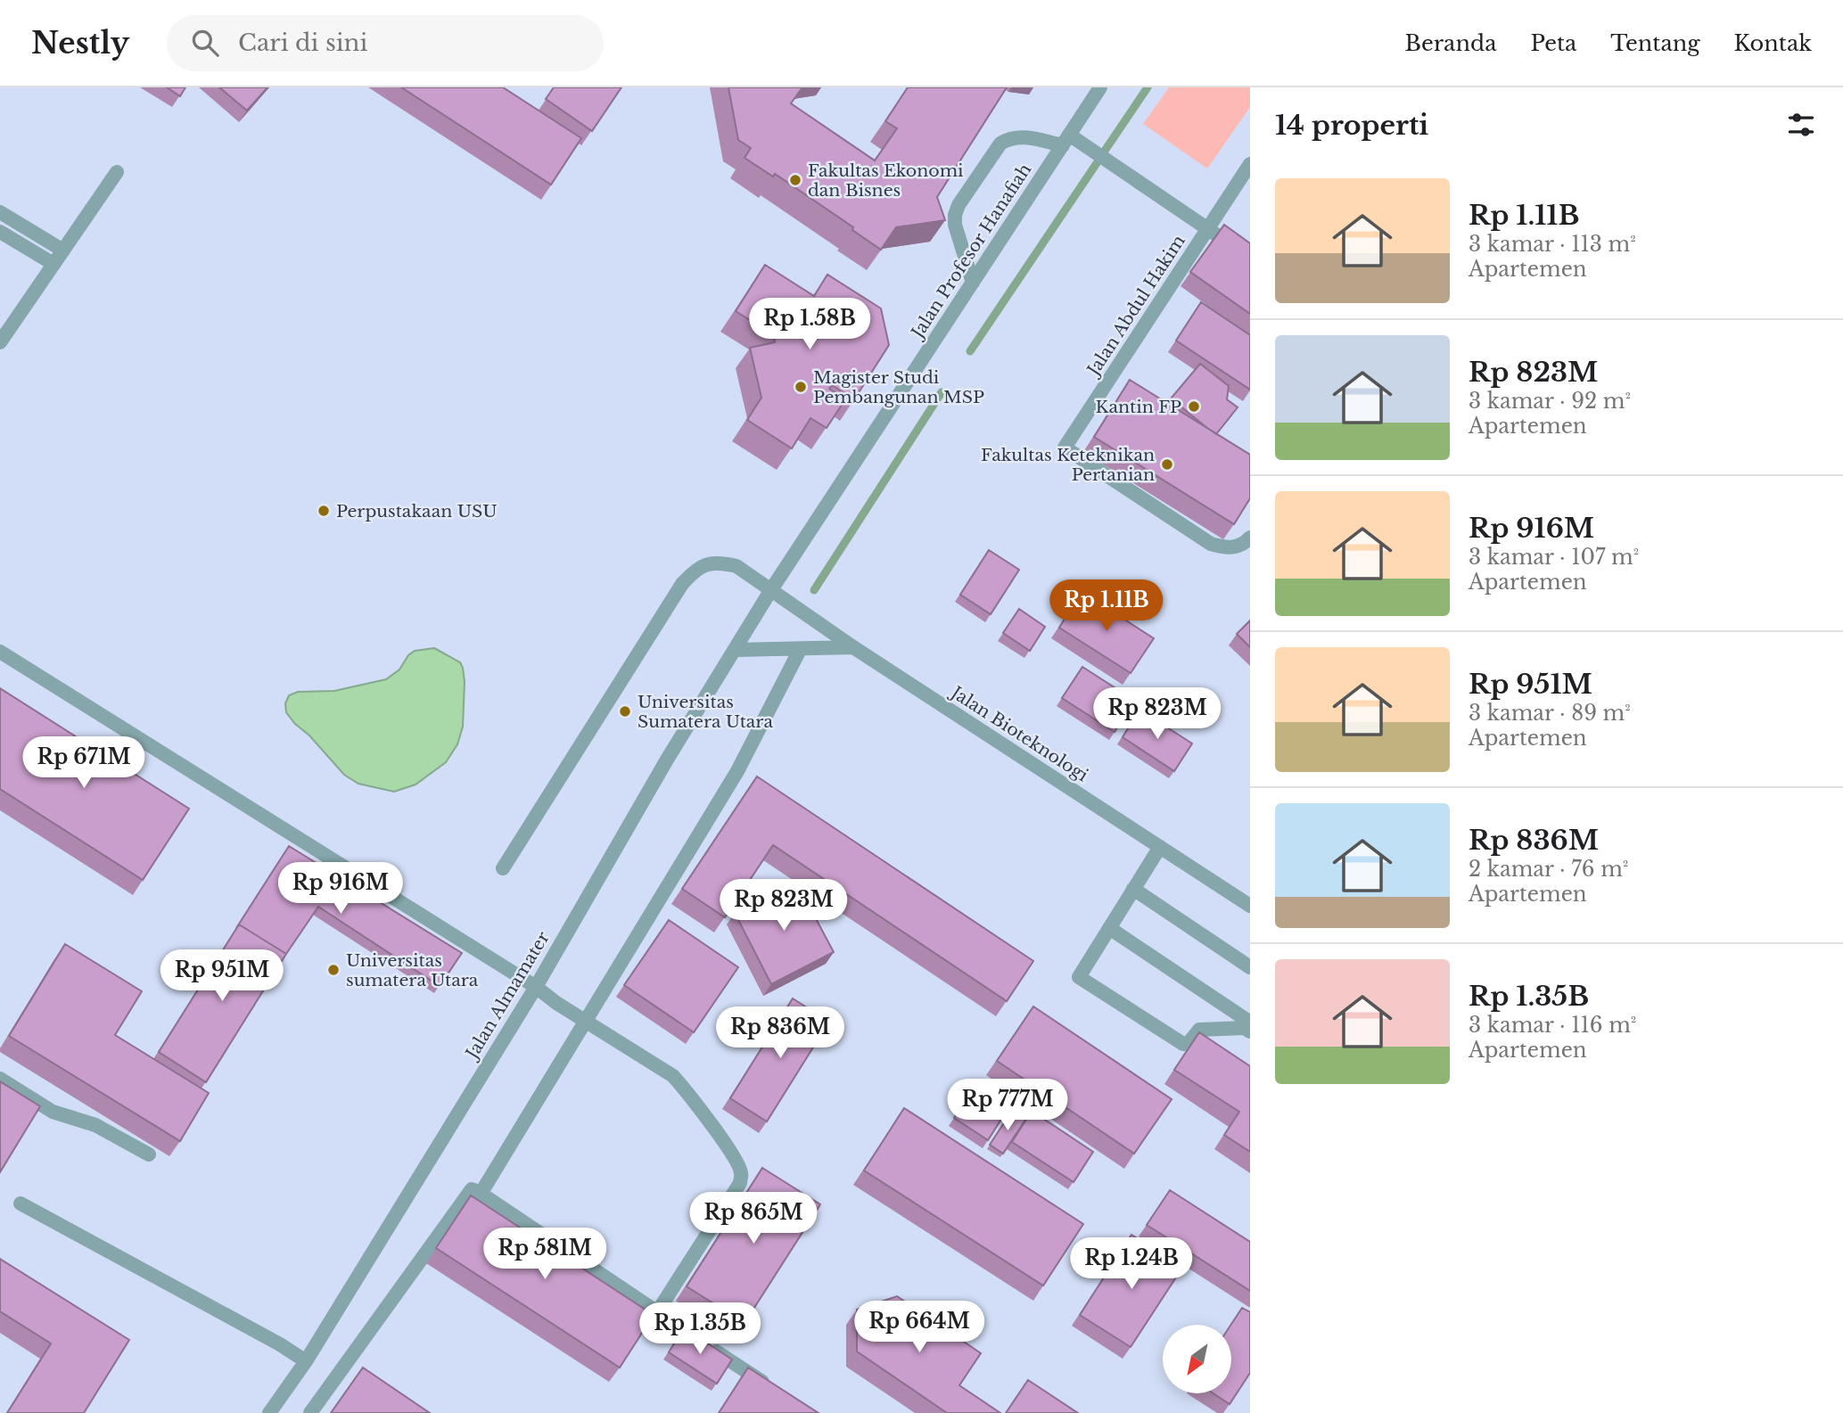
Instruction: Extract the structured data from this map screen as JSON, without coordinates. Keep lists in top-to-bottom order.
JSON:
{
  "streets": {
    "lane": [
      "Jalan Profesor Hanafiah",
      "Jalan Abdul Hakim",
      "Jalan Bioteknologi",
      "Jalan Almamater"
    ]
  },
  "crossings": [
    ["Jalan Profesor Hanafiah", "Jalan Abdul Hakim"],
    ["Jalan Profesor Hanafiah", "Jalan Bioteknologi"],
    ["Jalan Profesor Hanafiah", "Jalan Almamater"],
    ["Jalan Bioteknologi", "Jalan Almamater"]
  ],
  "places": [
    "Fakultas Ekonomi dan Bisnes",
    "Magister Studi Pembangunan MSP",
    "Kantin FP",
    "Fakultas Keteknikan Pertanian",
    "Perpustakaan USU",
    "Universitas Sumatera Utara",
    "Universitas sumatera Utara"
  ],
  "north": "bottom left",
  "page": {
    "header": "Nestly",
    "search": "Cari di sini",
    "nav": [
      "Beranda",
      "Peta",
      "Tentang",
      "Kontak"
    ],
    "heading": "14 properti",
    "list": [
      {
        "name": "Rp 1.11B",
        "note": "3 kamar · 113 m² · Apartemen"
      },
      {
        "name": "Rp 823M",
        "note": "3 kamar · 92 m² · Apartemen"
      },
      {
        "name": "Rp 916M",
        "note": "3 kamar · 107 m² · Apartemen"
      },
      {
        "name": "Rp 951M",
        "note": "3 kamar · 89 m² · Apartemen"
      },
      {
        "name": "Rp 836M",
        "note": "2 kamar · 76 m² · Apartemen"
      },
      {
        "name": "Rp 1.35B",
        "note": "3 kamar · 116 m² · Apartemen"
      }
    ],
    "price": [
      "Rp 1.58B",
      "Rp 1.11B",
      "Rp 823M",
      "Rp 671M",
      "Rp 916M",
      "Rp 823M",
      "Rp 951M",
      "Rp 836M",
      "Rp 777M",
      "Rp 865M",
      "Rp 581M",
      "Rp 1.24B",
      "Rp 664M",
      "Rp 1.35B"
    ]
  }
}
